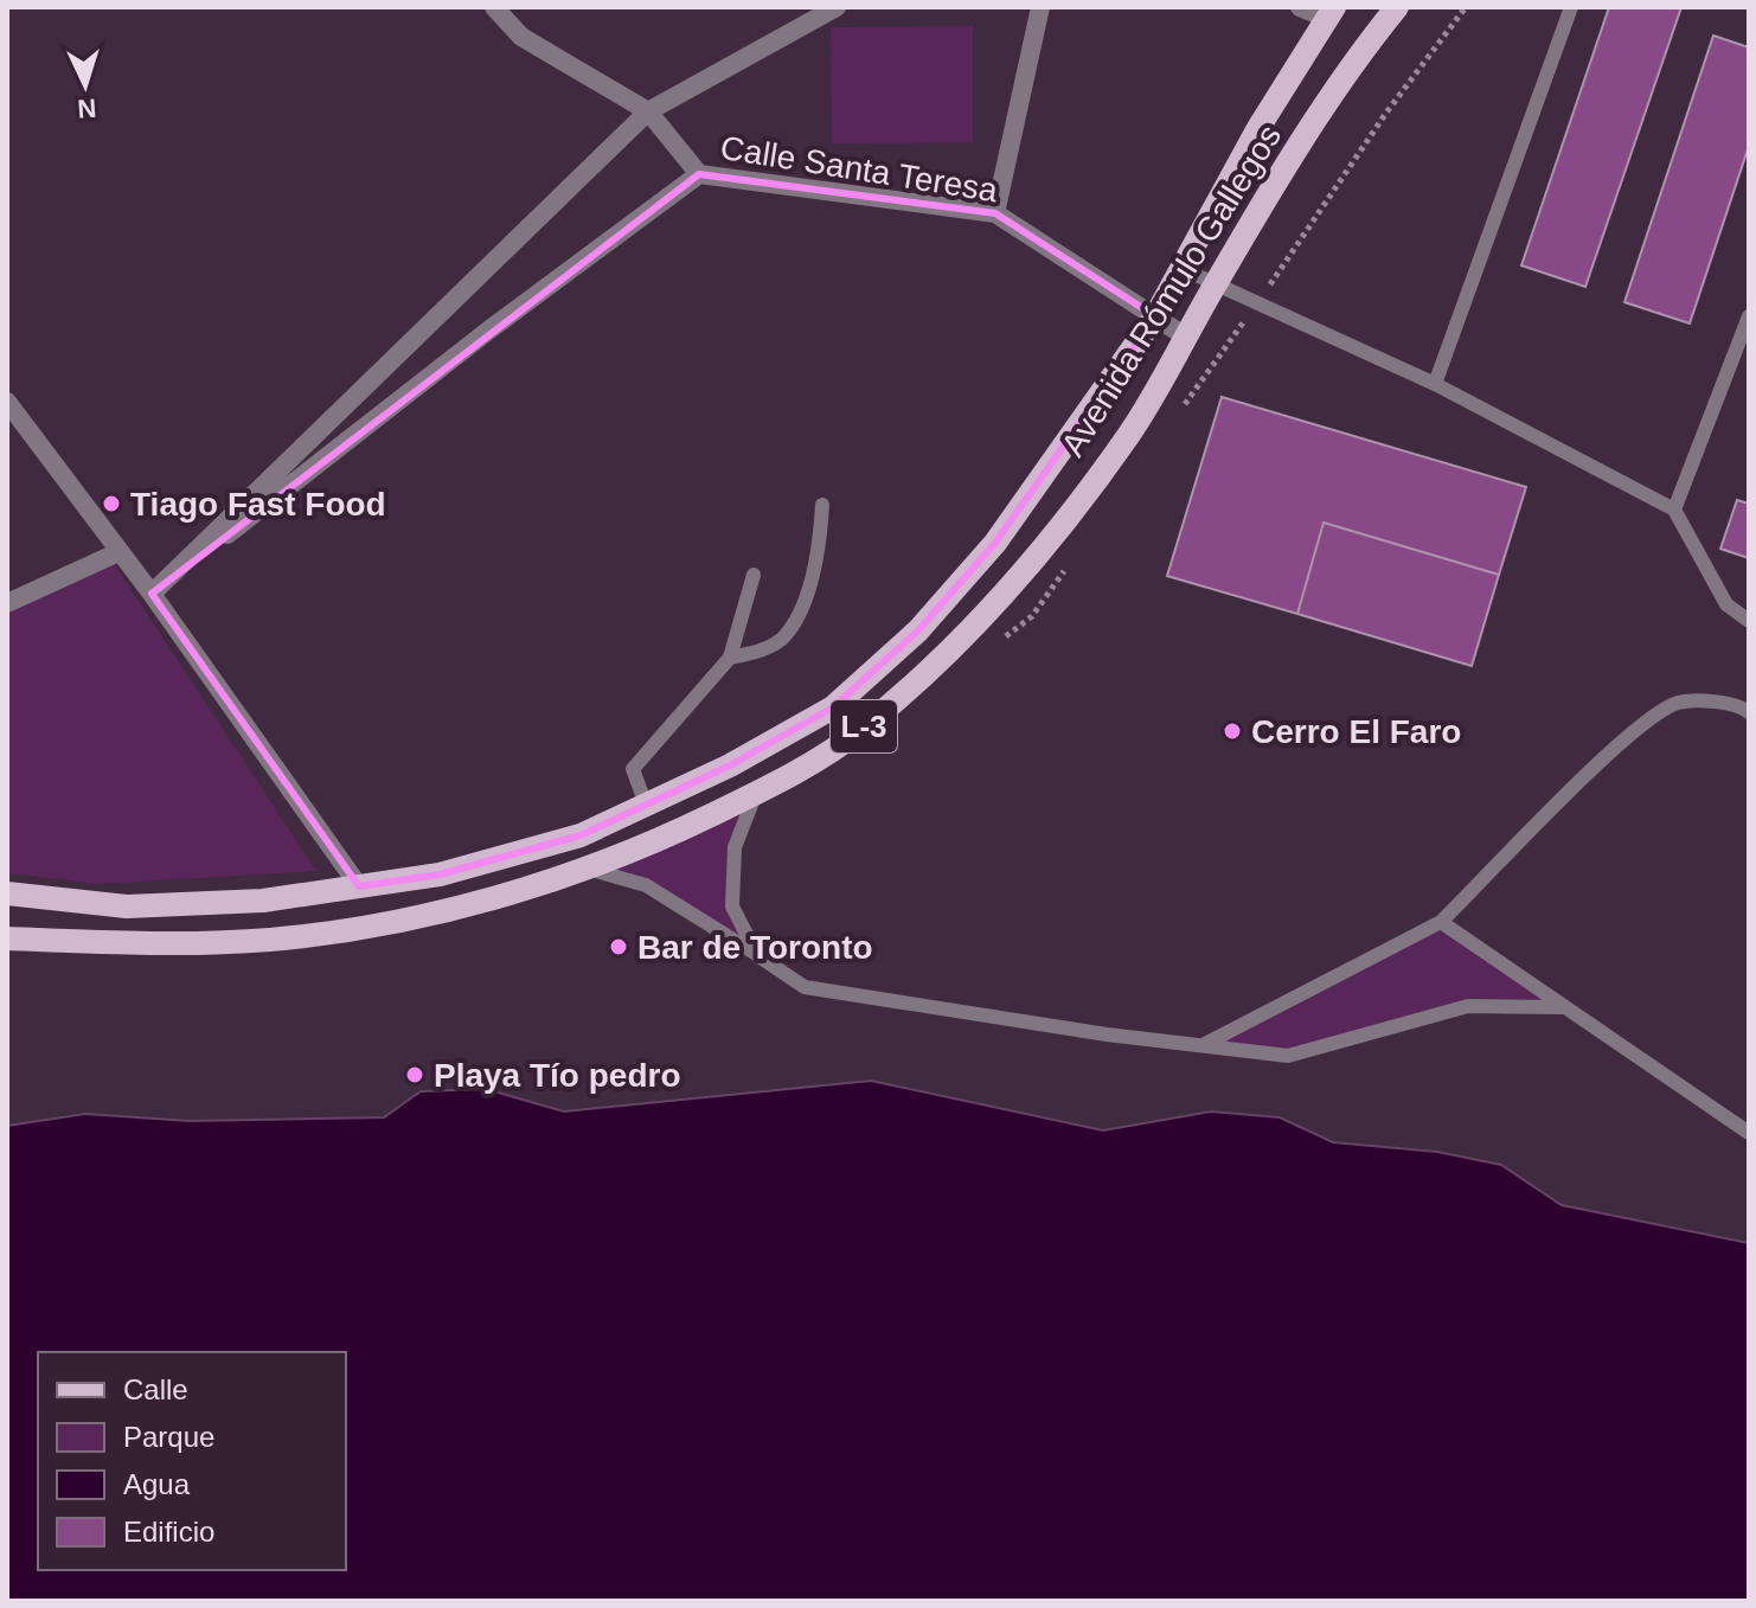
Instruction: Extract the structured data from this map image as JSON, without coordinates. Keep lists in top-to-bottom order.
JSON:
{
  "streets": {
    "main road": ["Avenida Rómulo Gallegos", "L-3"],
    "street": ["Calle Santa Teresa"]
  },
  "crossings": [
    ["Calle Santa Teresa", "Avenida Rómulo Gallegos"]
  ],
  "places": [
    "Tiago Fast Food",
    "Cerro El Faro",
    "Bar de Toronto",
    "Playa Tío pedro"
  ],
  "legend": [
    "Calle",
    "Parque",
    "Agua",
    "Edificio"
  ],
  "north": "bottom"
}
